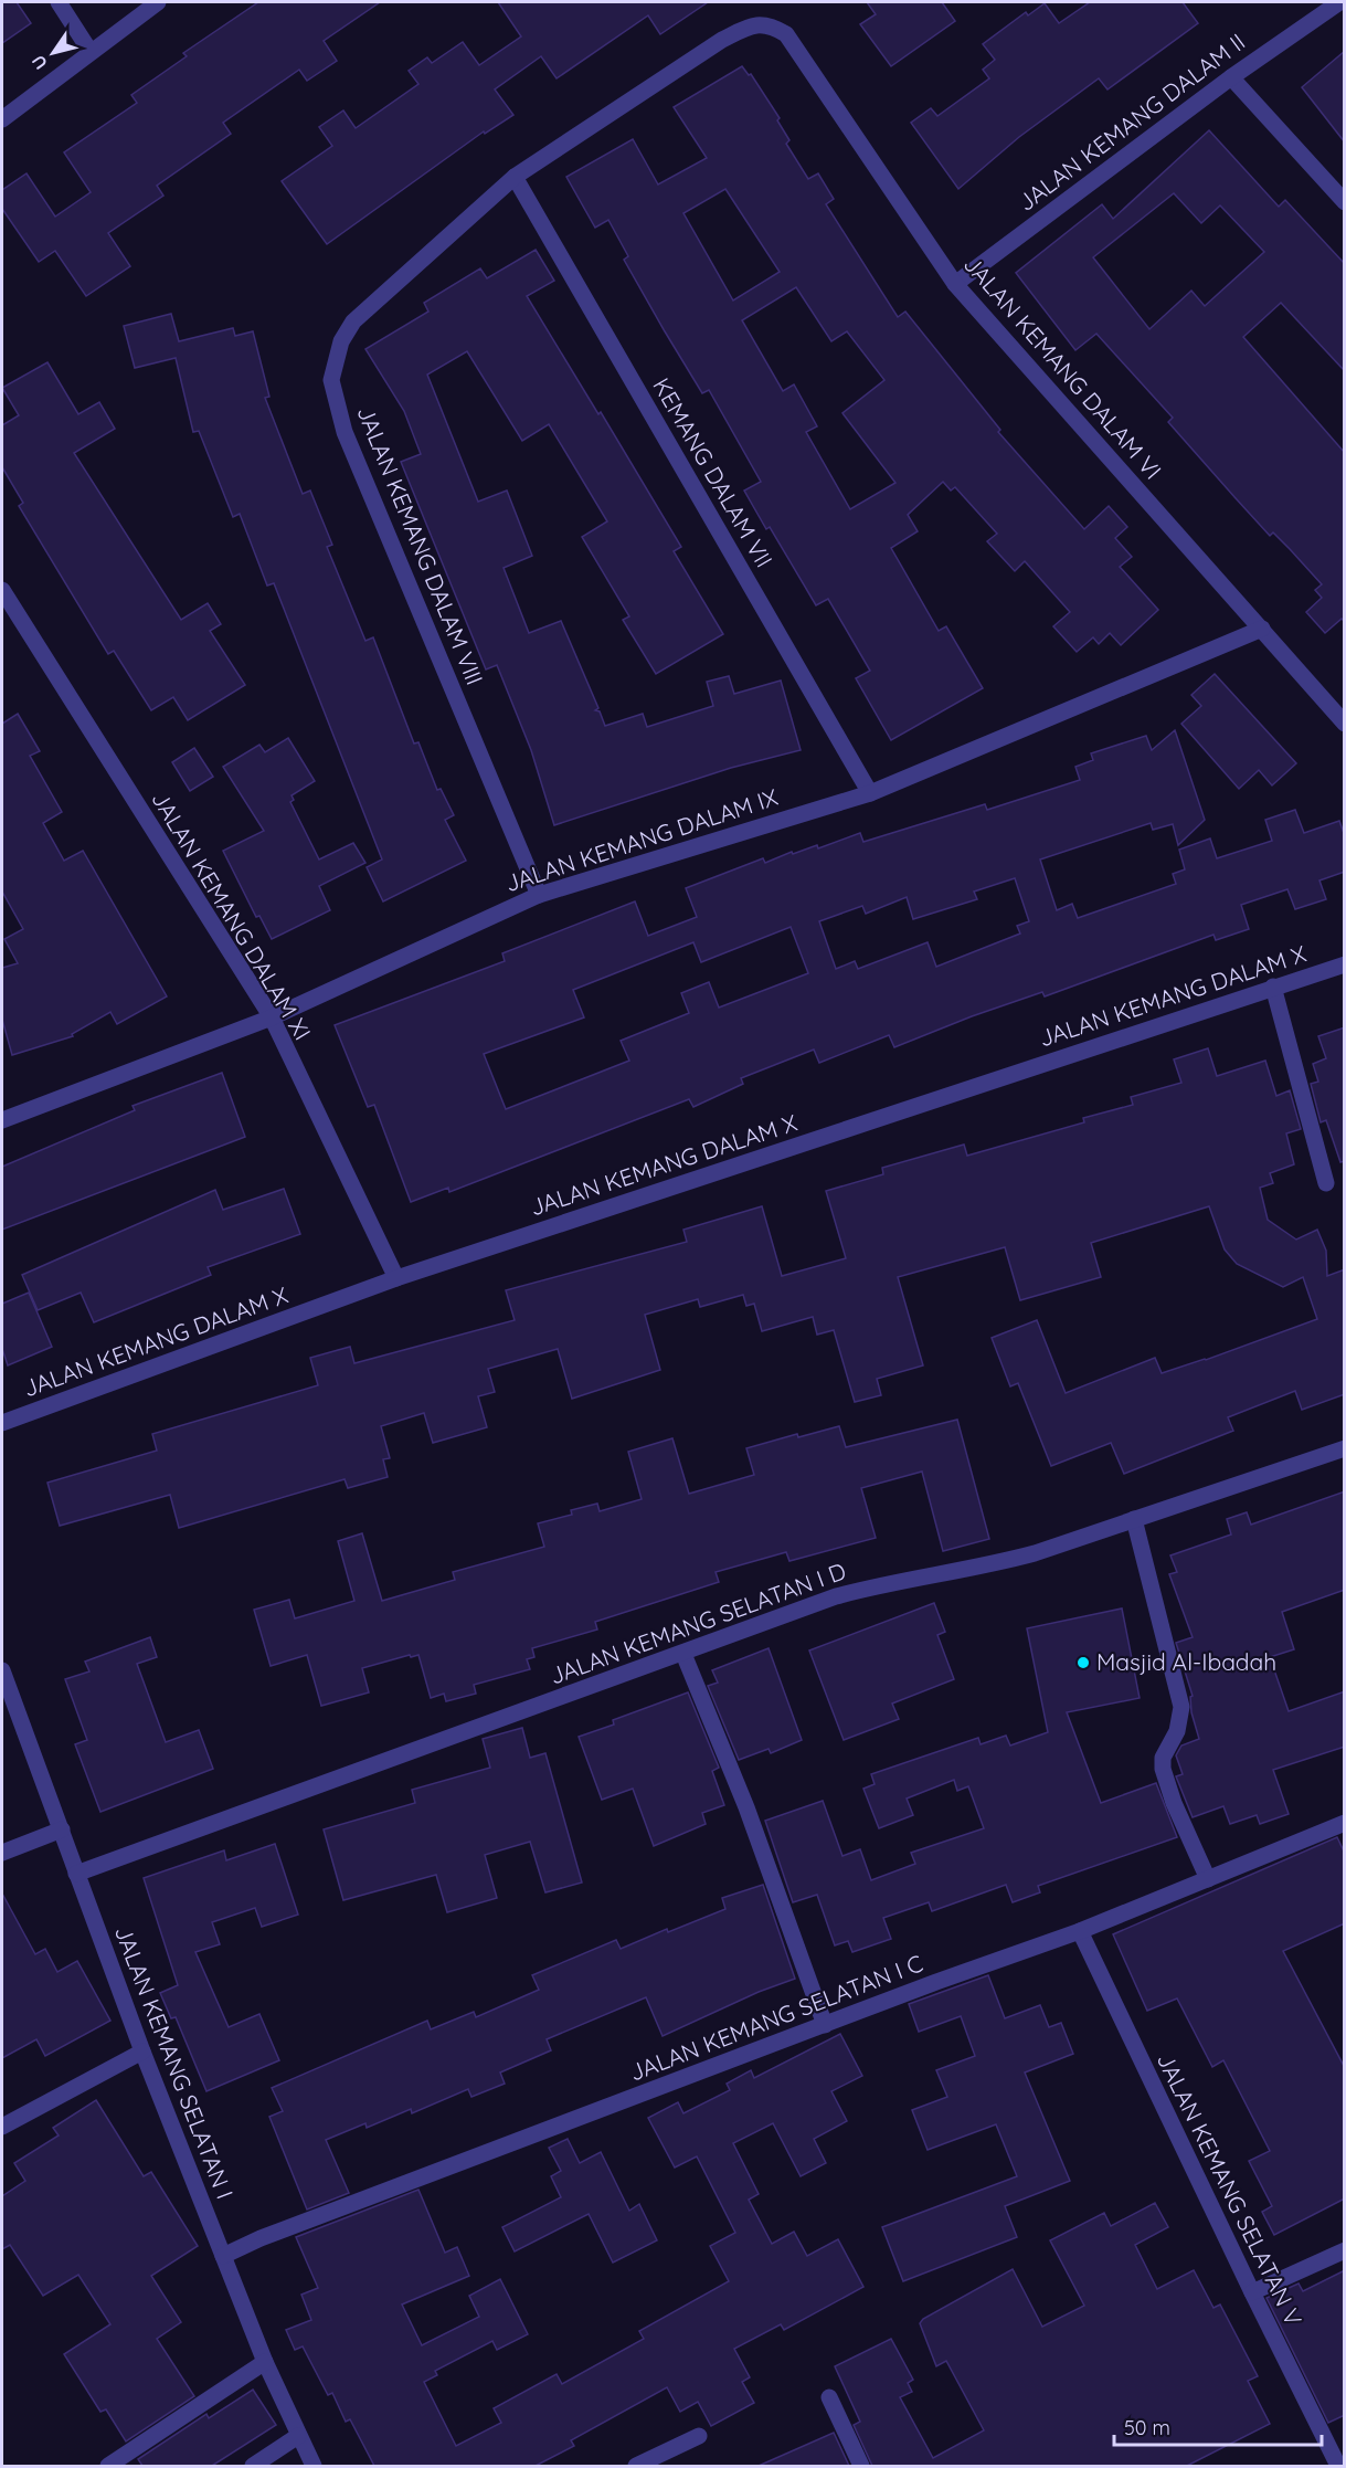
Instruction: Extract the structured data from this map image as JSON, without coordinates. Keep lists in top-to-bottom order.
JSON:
{
  "streets": {
    "street": [
      "JALAN KEMANG DALAM II",
      "JALAN KEMANG DALAM VI",
      "KEMANG DALAM VII",
      "JALAN KEMANG DALAM VIII",
      "JALAN KEMANG DALAM IX",
      "JALAN KEMANG DALAM XI",
      "JALAN KEMANG DALAM X",
      "JALAN KEMANG SELATAN I D",
      "JALAN KEMANG SELATAN I C",
      "JALAN KEMANG SELATAN I",
      "JALAN KEMANG SELATAN V"
    ]
  },
  "crossings": [
    ["JALAN KEMANG DALAM II", "JALAN KEMANG DALAM VI"],
    ["JALAN KEMANG DALAM VI", "JALAN KEMANG DALAM VIII"],
    ["JALAN KEMANG DALAM VI", "JALAN KEMANG DALAM IX"],
    ["KEMANG DALAM VII", "JALAN KEMANG DALAM VIII"],
    ["KEMANG DALAM VII", "JALAN KEMANG DALAM IX"],
    ["JALAN KEMANG DALAM VIII", "JALAN KEMANG DALAM IX"],
    ["JALAN KEMANG DALAM IX", "JALAN KEMANG DALAM XI"],
    ["JALAN KEMANG DALAM XI", "JALAN KEMANG DALAM X"],
    ["JALAN KEMANG SELATAN I D", "JALAN KEMANG SELATAN I"],
    ["JALAN KEMANG SELATAN I C", "JALAN KEMANG SELATAN I"],
    ["JALAN KEMANG SELATAN I C", "JALAN KEMANG SELATAN V"]
  ],
  "places": ["Masjid Al-Ibadah"],
  "scale_bar": "50 m",
  "north": "bottom left"
}
